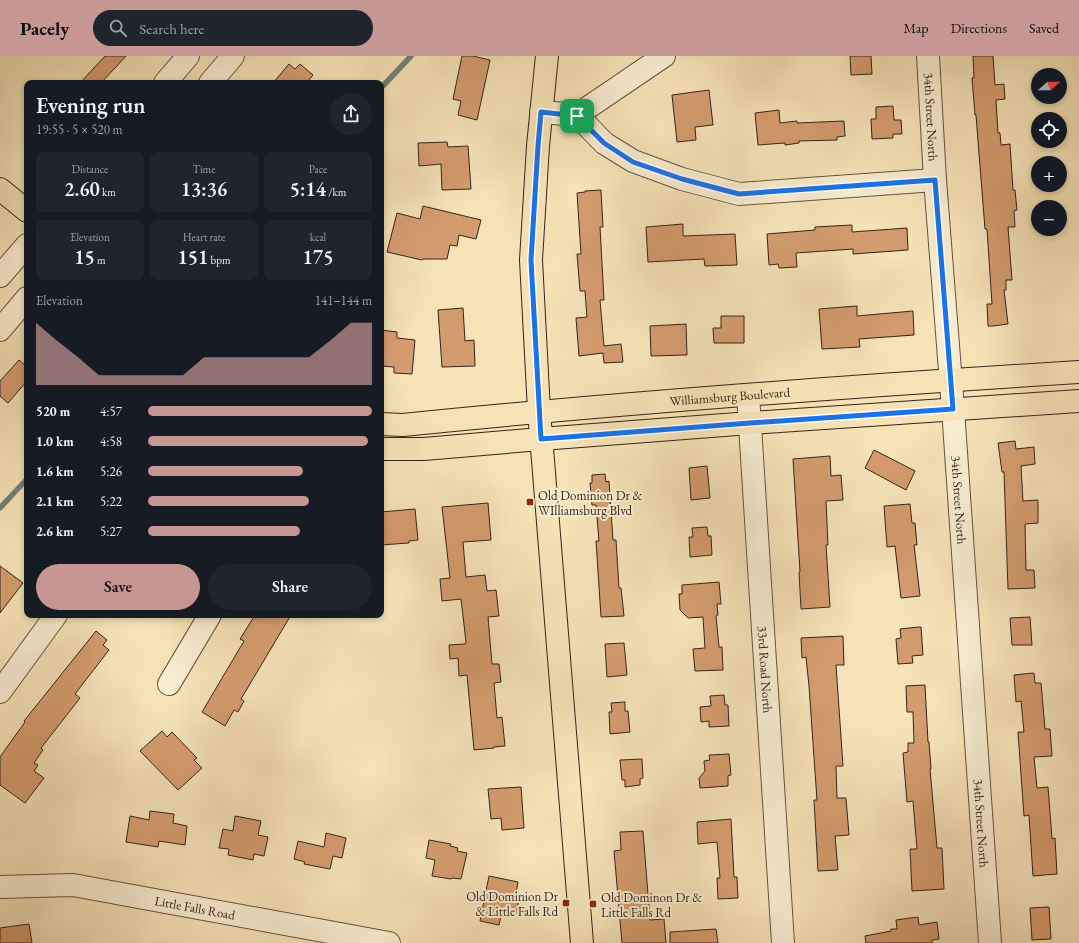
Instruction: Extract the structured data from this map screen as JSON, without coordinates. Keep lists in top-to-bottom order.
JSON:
{
  "streets": {
    "main road": ["Williamsburg Boulevard"],
    "street": ["34th Street North", "33rd Road North", "Little Falls Road"]
  },
  "crossings": [
    ["34th Street North", "Williamsburg Boulevard"],
    ["Williamsburg Boulevard", "33rd Road North"]
  ],
  "places": {
    "transit": ["Old Dominion Dr & WIlliamsburg Blvd", "Old Dominion Dr & Little Falls Rd", "Old Dominon Dr & Little Falls Rd"]
  },
  "north": "right",
  "page": {
    "header": "Pacely",
    "search": "Search here",
    "nav": ["Map", "Directions", "Saved"],
    "map_buttons": ["+", "−"],
    "heading": ["Evening run", "19:55 · 5 × 520 m"],
    "stats": [
      ["Distance", "2.60 km"],
      ["Time", "13:36"],
      ["Pace", "5:14 /km"],
      ["Elevation", "15 m"],
      ["Heart rate", "151 bpm"],
      ["kcal", "175"]
    ],
    "chart": ["Elevation", "141–144 m"],
    "list": [
      {
        "name": "520 m",
        "note": "4:57"
      },
      {
        "name": "1.0 km",
        "note": "4:58"
      },
      {
        "name": "1.6 km",
        "note": "5:26"
      },
      {
        "name": "2.1 km",
        "note": "5:22"
      },
      {
        "name": "2.6 km",
        "note": "5:27"
      }
    ],
    "buttons": ["Save", "Share"]
  }
}
